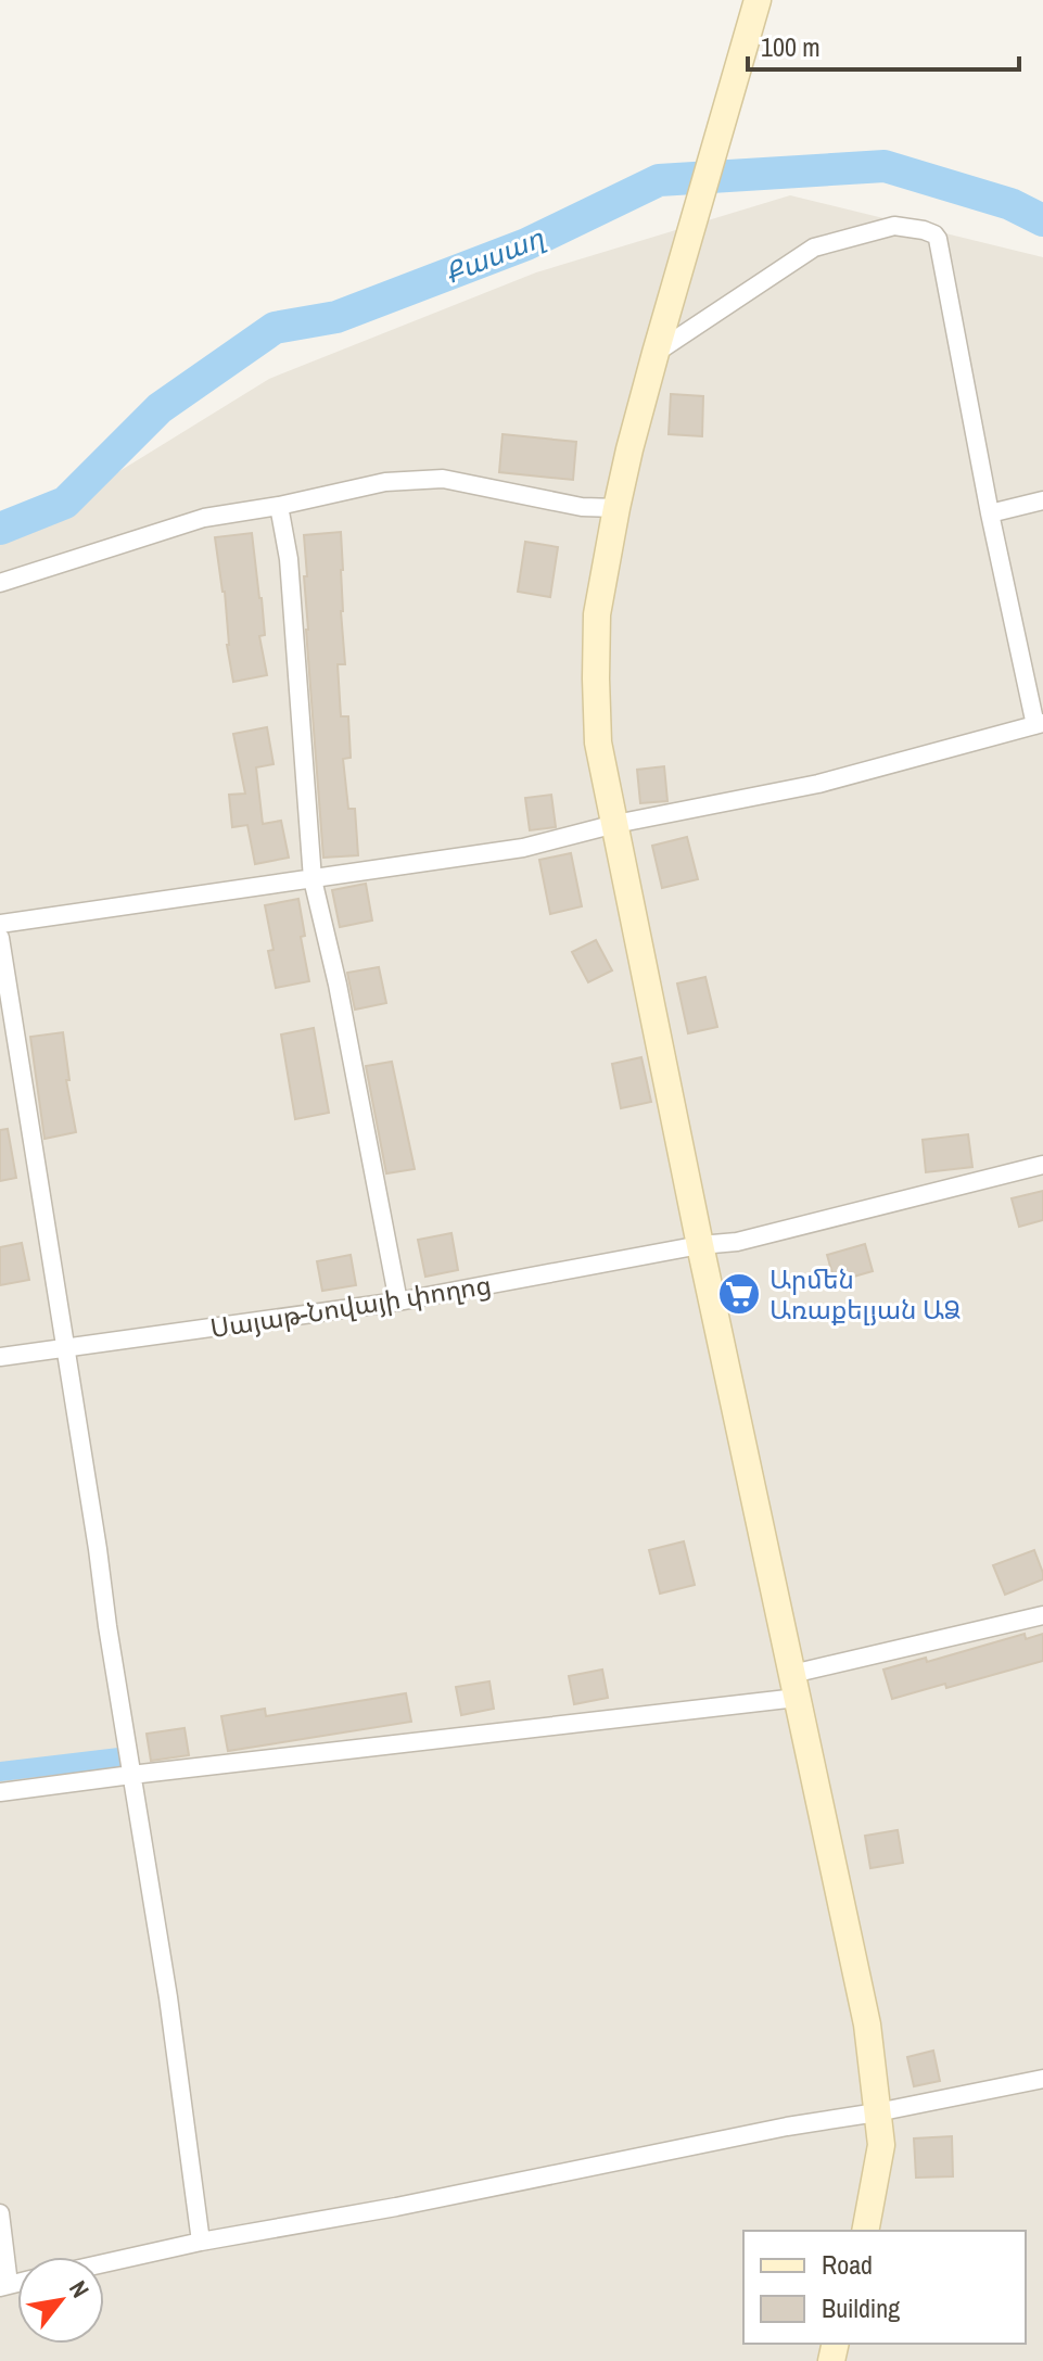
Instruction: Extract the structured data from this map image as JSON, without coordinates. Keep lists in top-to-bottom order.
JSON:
{
  "streets": {
    "street": ["Սայաթ-Նովայի փողոց"]
  },
  "water": ["Քասաղ"],
  "places": {
    "supermarket": ["Արմեն Առաքելյան ԱՁ"]
  },
  "legend": ["Road", "Building"],
  "scale_bar": "100 m",
  "north": "top right"
}
